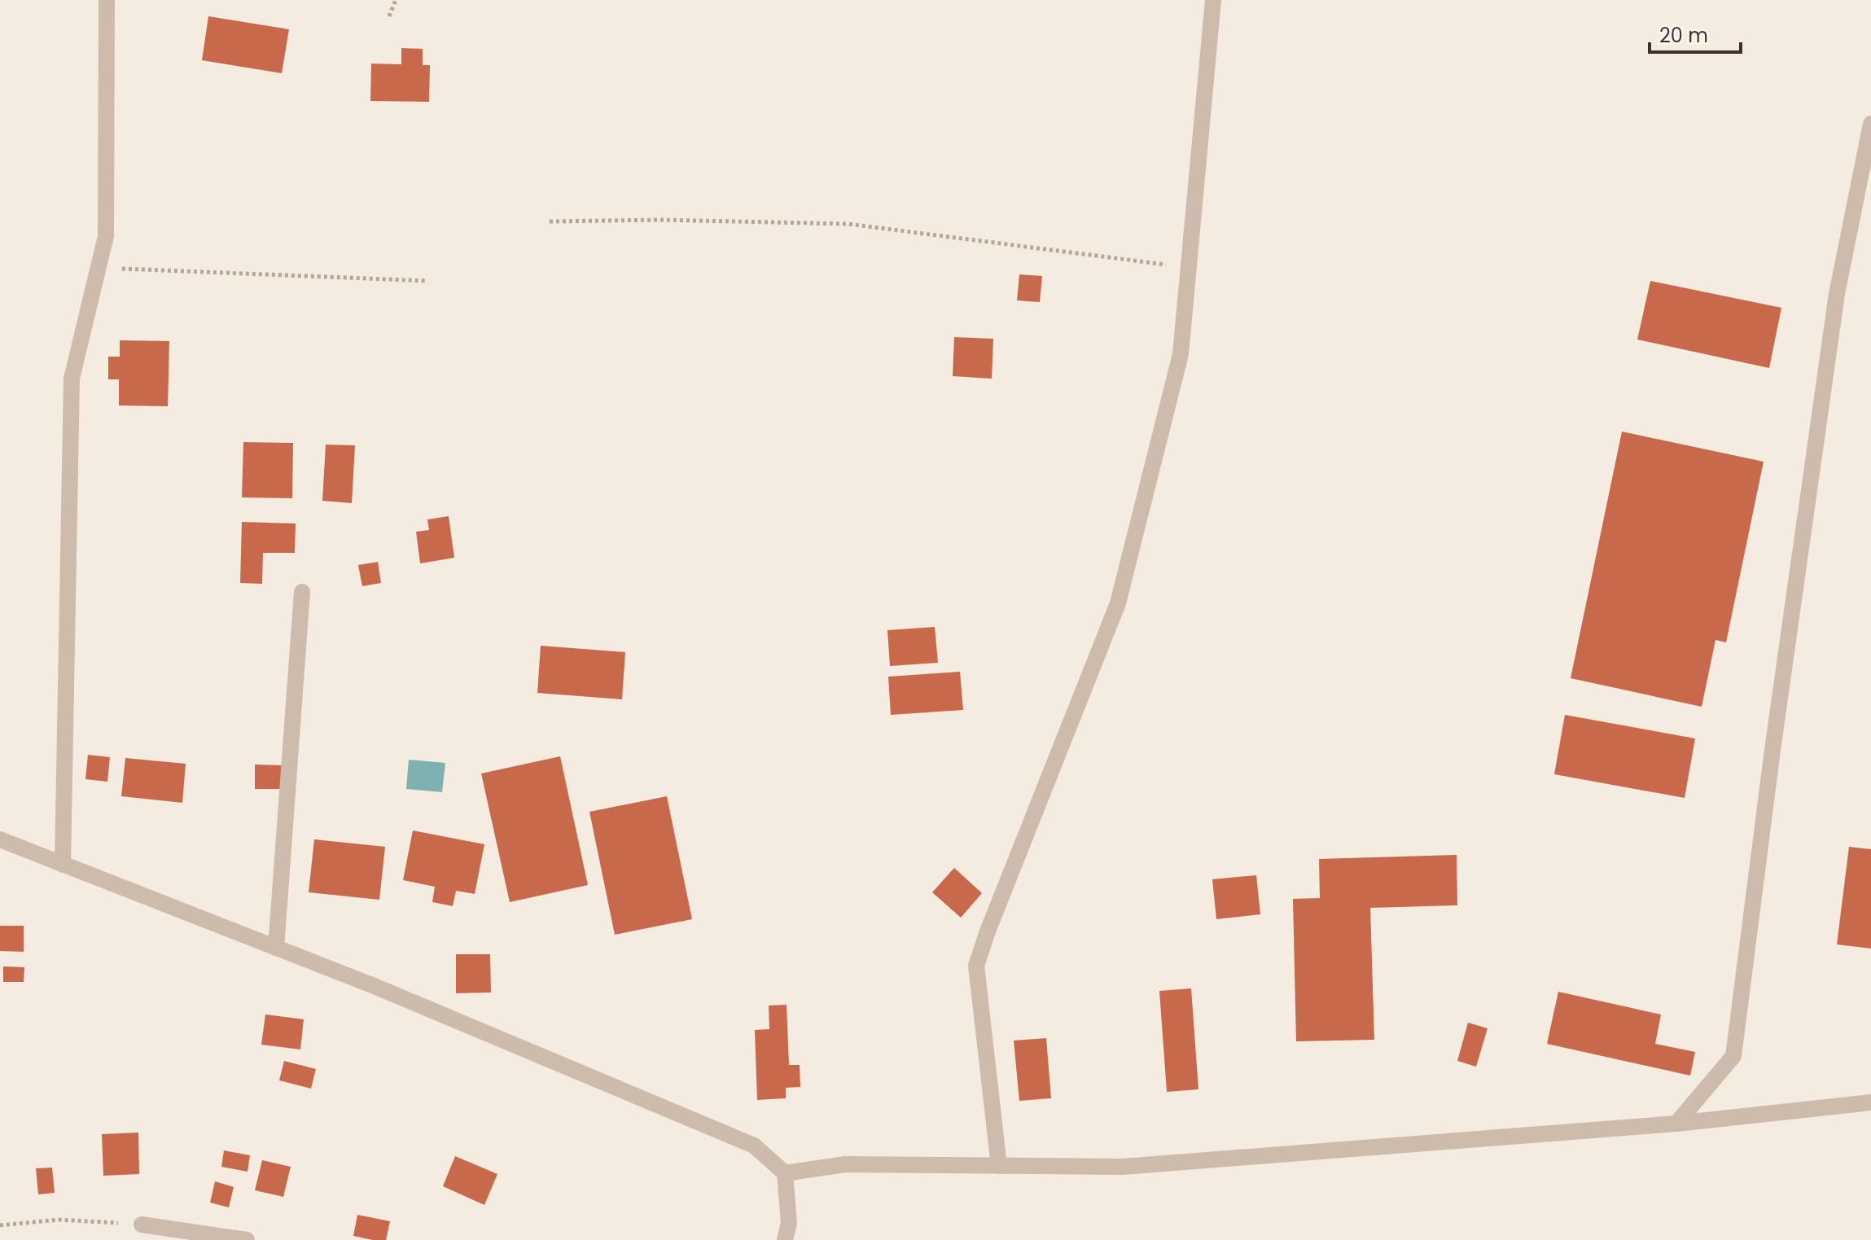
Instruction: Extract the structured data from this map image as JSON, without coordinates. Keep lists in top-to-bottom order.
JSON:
{
  "scale_bar": "20 m"
}
